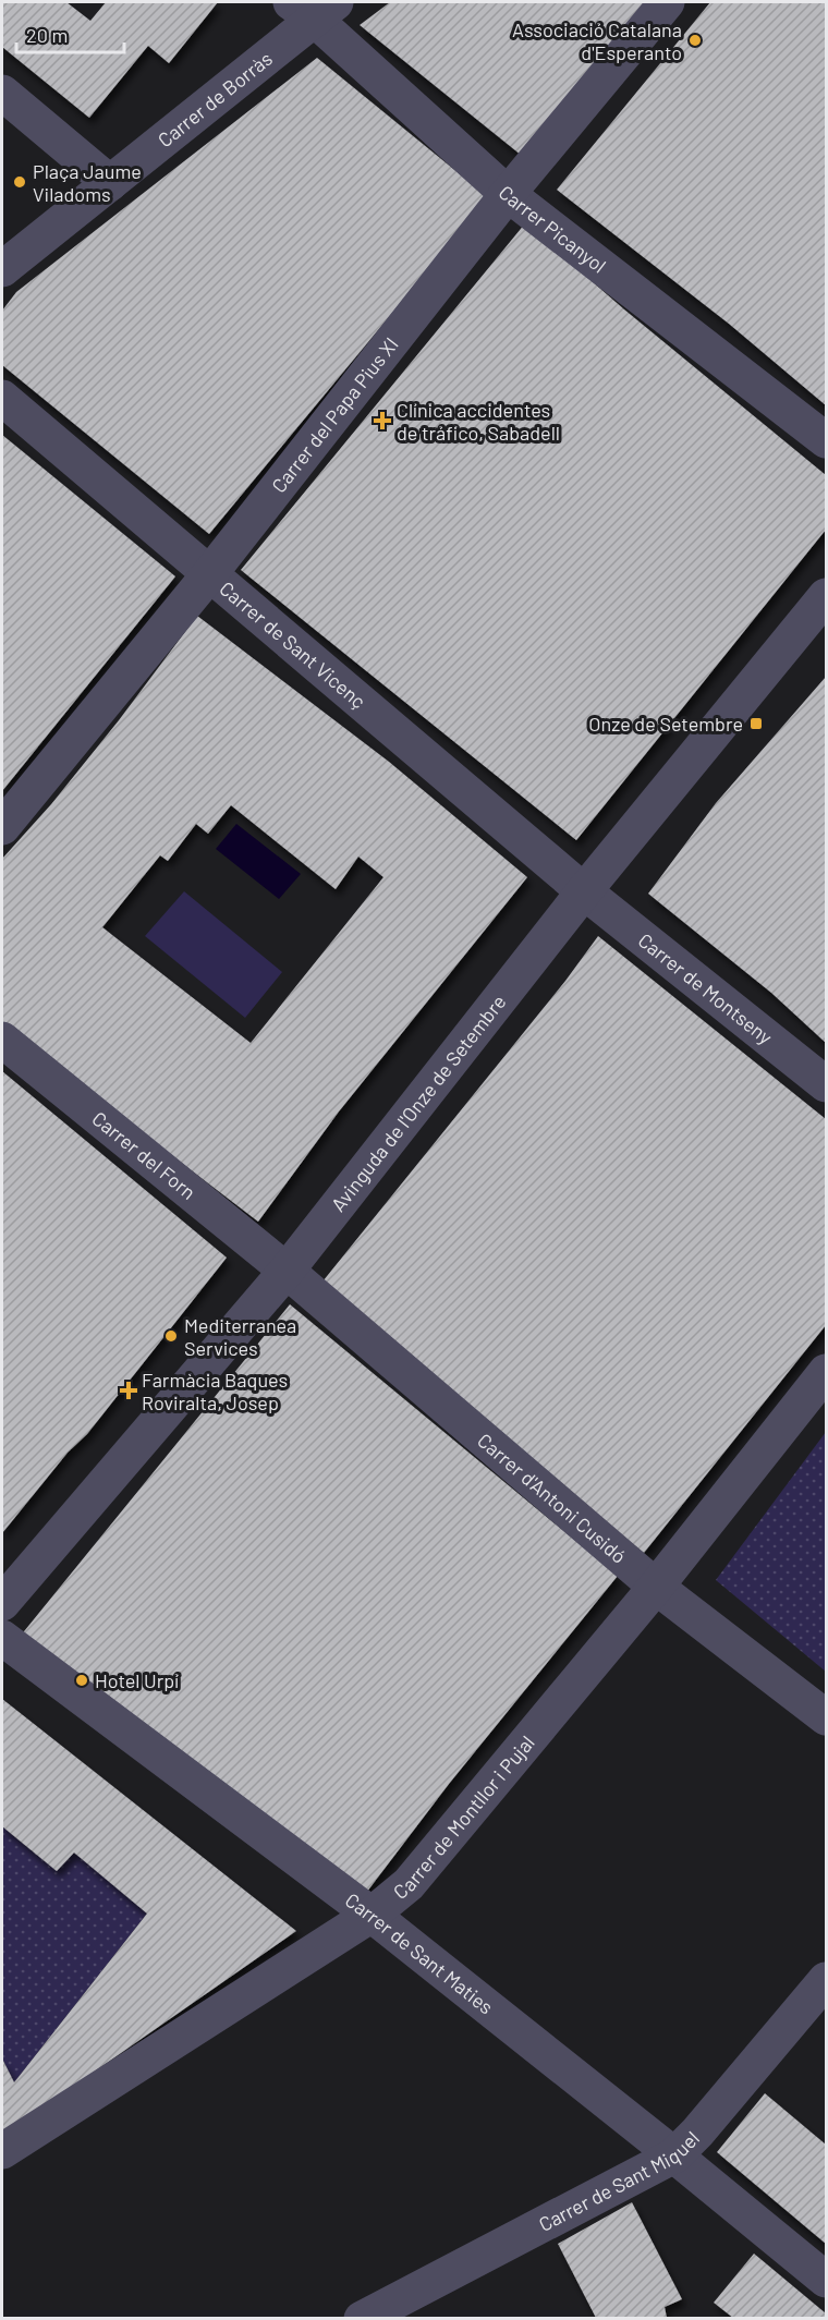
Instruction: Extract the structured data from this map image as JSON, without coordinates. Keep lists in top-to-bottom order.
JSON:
{
  "streets": {
    "street": [
      "Carrer de Borràs",
      "Carrer Picanyol",
      "Carrer del Papa Pius XI",
      "Carrer de Sant Vicenç",
      "Carrer de Montseny",
      "Avinguda de l'Onze de Setembre",
      "Carrer del Forn",
      "Carrer d'Antoni Cusidó",
      "Carrer de Montllor i Pujal",
      "Carrer de Sant Maties",
      "Carrer de Sant Miquel"
    ]
  },
  "crossings": [
    ["Carrer de Borràs", "Carrer Picanyol"],
    ["Carrer Picanyol", "Carrer del Papa Pius XI"],
    ["Carrer del Papa Pius XI", "Carrer de Sant Vicenç"],
    ["Carrer de Sant Vicenç", "Carrer de Montseny"],
    ["Carrer de Sant Vicenç", "Avinguda de l'Onze de Setembre"],
    ["Carrer de Montseny", "Avinguda de l'Onze de Setembre"],
    ["Avinguda de l'Onze de Setembre", "Carrer del Forn"],
    ["Avinguda de l'Onze de Setembre", "Carrer d'Antoni Cusidó"],
    ["Carrer del Forn", "Carrer d'Antoni Cusidó"],
    ["Carrer d'Antoni Cusidó", "Carrer de Montllor i Pujal"],
    ["Carrer de Montllor i Pujal", "Carrer de Sant Maties"],
    ["Carrer de Sant Maties", "Carrer de Sant Miquel"]
  ],
  "places": {
    "other": [
      "Associació Catalana d'Esperanto",
      "Plaça Jaume Viladoms",
      "Mediterranea Services",
      "Hotel Urpí"
    ],
    "health": ["Clínica accidentes de tráfico, Sabadell", "Farmàcia Baques Roviralta, Josep"],
    "transit": ["Onze de Setembre"]
  },
  "scale_bar": "20 m"
}
